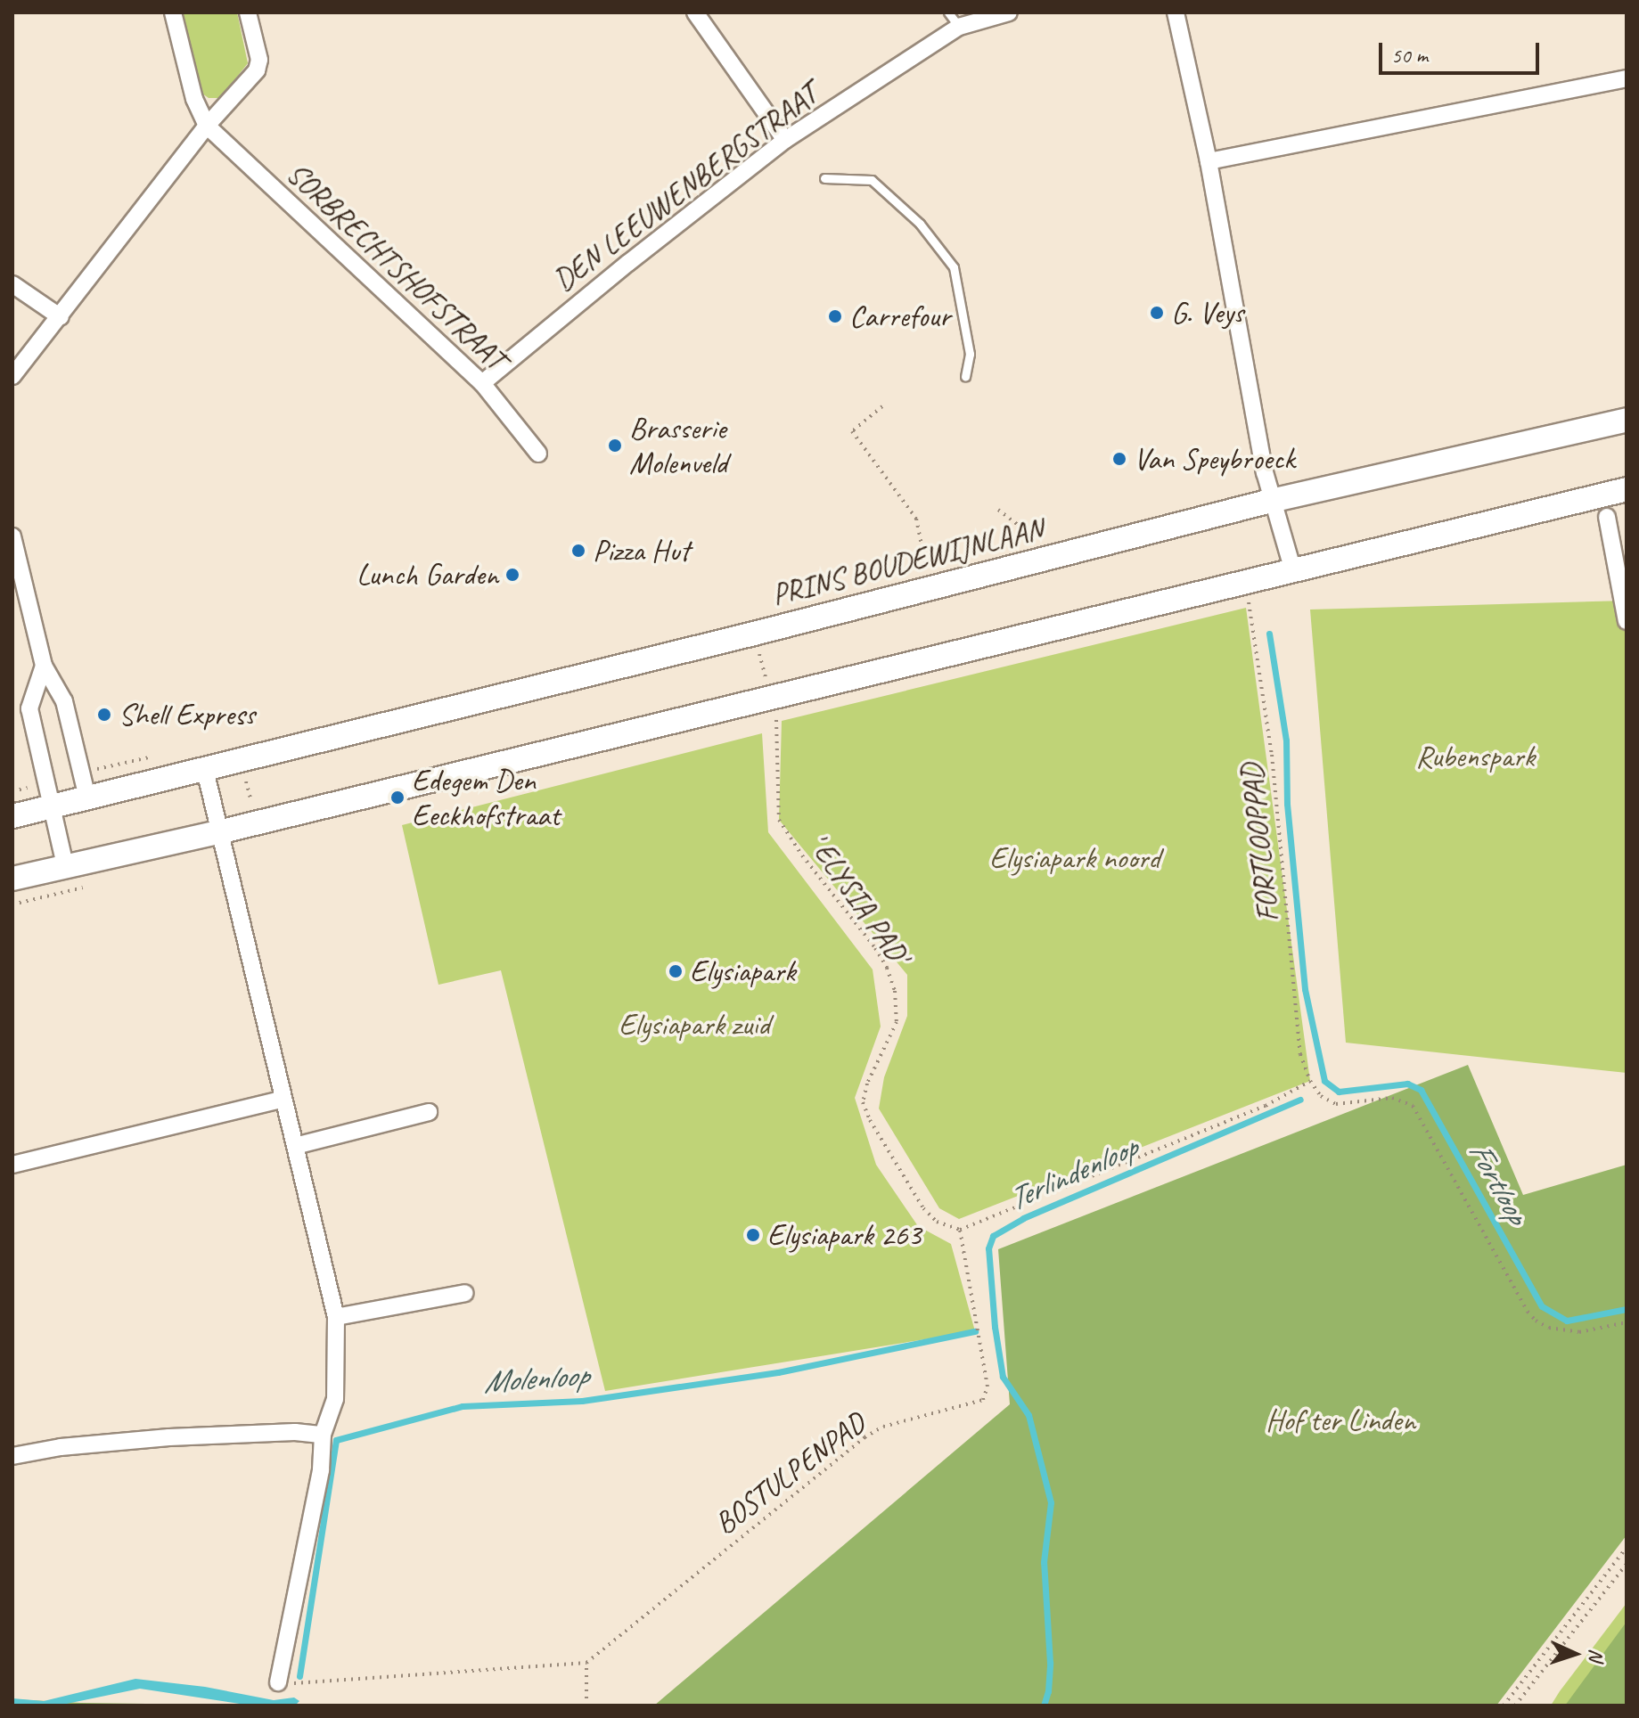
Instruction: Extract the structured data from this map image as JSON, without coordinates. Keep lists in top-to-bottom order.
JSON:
{
  "streets": {
    "main road": ["PRINS BOUDEWIJNLAAN"],
    "street": ["DEN LEEUWENBERGSTRAAT", "SORBRECHTSHOFSTRAAT"],
    "path": ["FORTLOOPPAD", "' ELYSIA PAD'", "BOSTULPENPAD"]
  },
  "crossings": [
    ["DEN LEEUWENBERGSTRAAT", "SORBRECHTSHOFSTRAAT"],
    ["' ELYSIA PAD'", "BOSTULPENPAD"]
  ],
  "water": ["Terlindenloop", "Fortloop", "Molenloop"],
  "parks": [
    "Rubenspark",
    "Elysiapark noord",
    "Elysiapark zuid",
    "Hof ter Linden"
  ],
  "places": [
    "G. Veys",
    "Carrefour",
    "Brasserie Molenveld",
    "Van Speybroeck",
    "Pizza Hut",
    "Lunch Garden",
    "Shell Express",
    "Edegem Den Eeckhofstraat",
    "Elysiapark",
    "Elysiapark 263"
  ],
  "scale_bar": "50 m",
  "north": "right"
}
